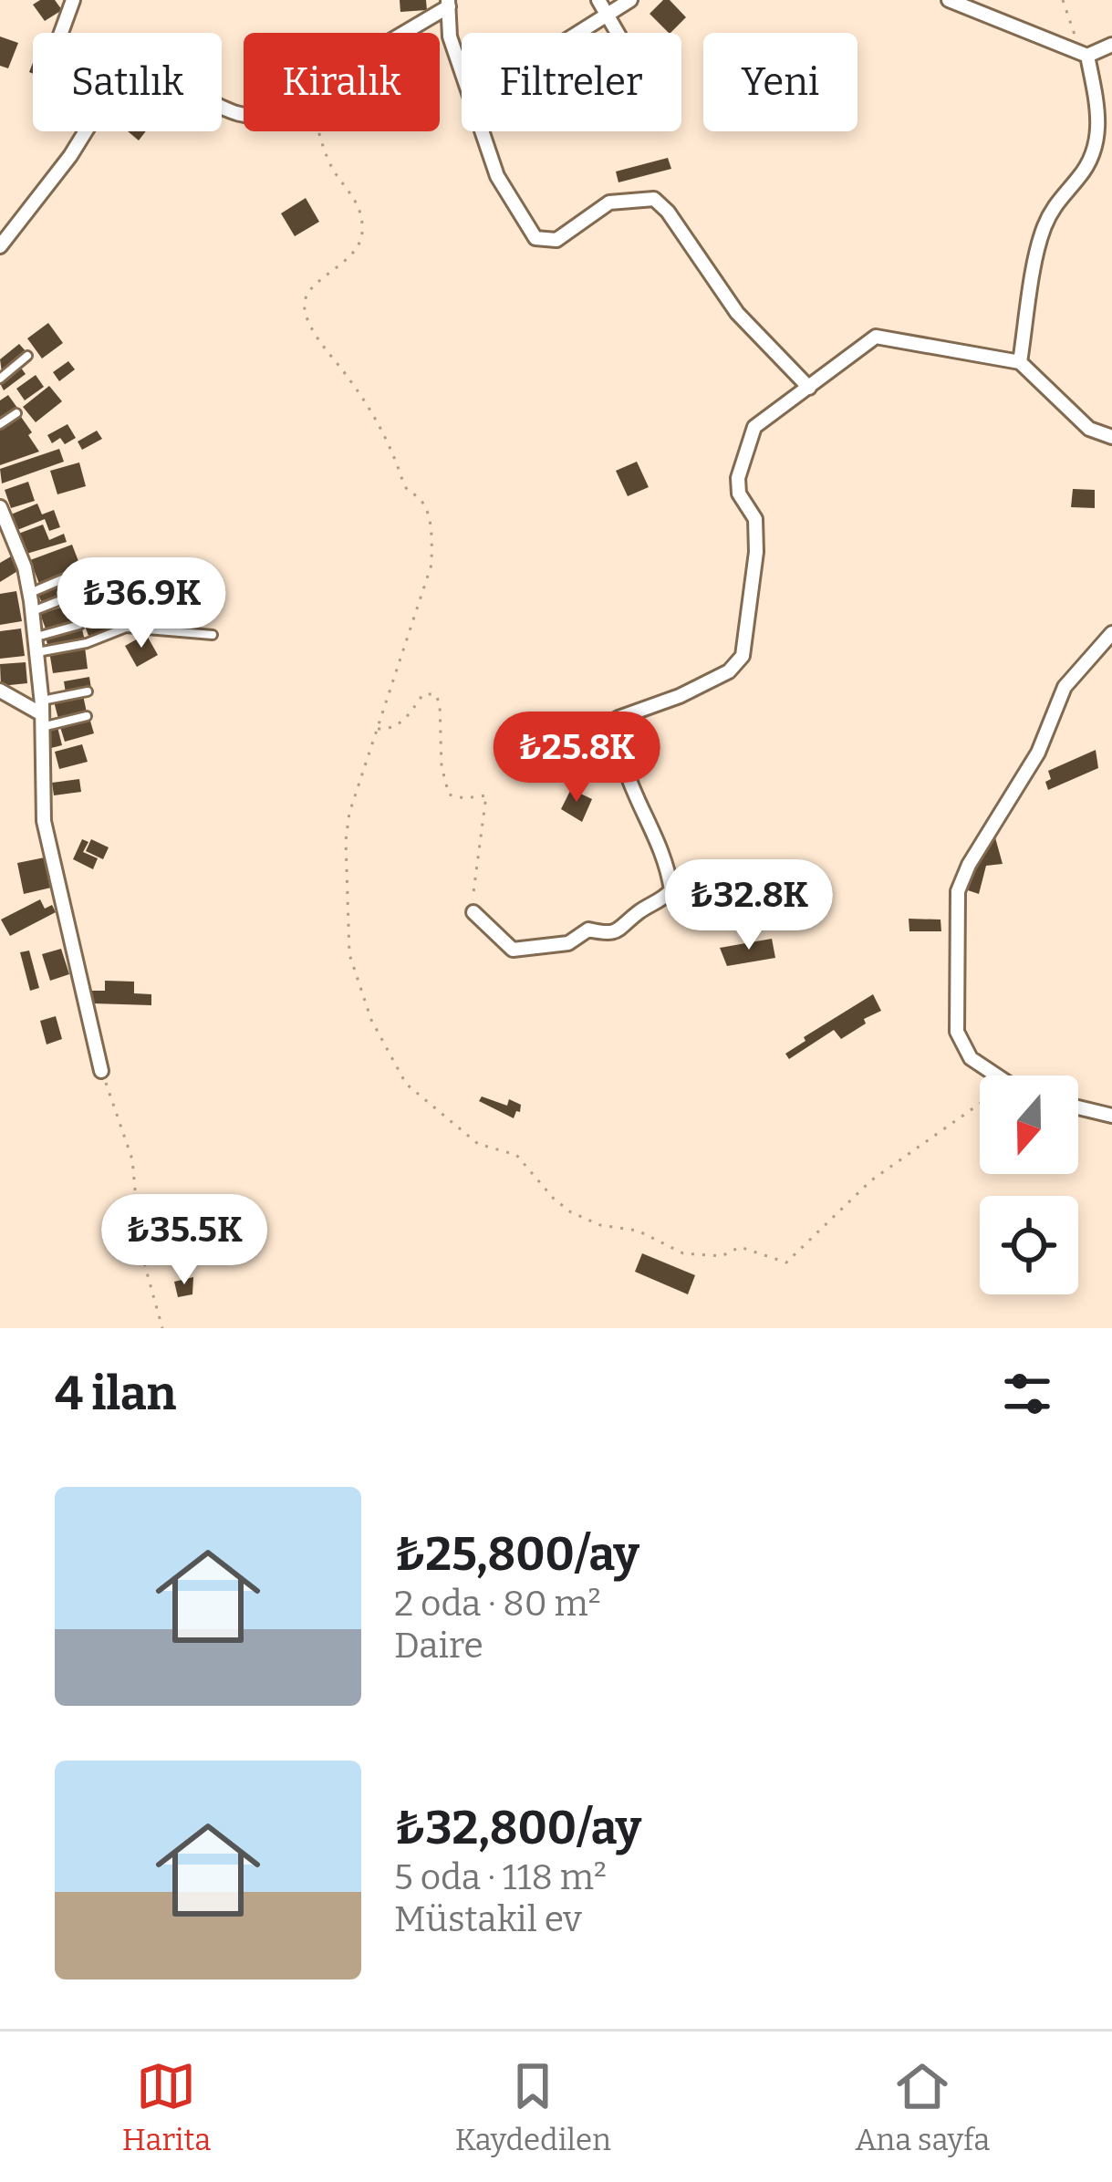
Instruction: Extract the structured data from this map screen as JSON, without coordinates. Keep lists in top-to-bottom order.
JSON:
{
  "north": "bottom",
  "page": {
    "chip": [
      "Satılık",
      "Kiralık",
      "Filtreler",
      "Yeni"
    ],
    "price": [
      "₺36.9K",
      "₺25.8K",
      "₺32.8K",
      "₺35.5K"
    ],
    "heading": "4 ilan",
    "list": [
      {
        "name": "₺25,800/ay",
        "note": "2 oda · 80 m² · Daire"
      },
      {
        "name": "₺32,800/ay",
        "note": "5 oda · 118 m² · Müstakil ev"
      }
    ],
    "tabs": ["Harita", "Kaydedilen", "Ana sayfa"]
  }
}
